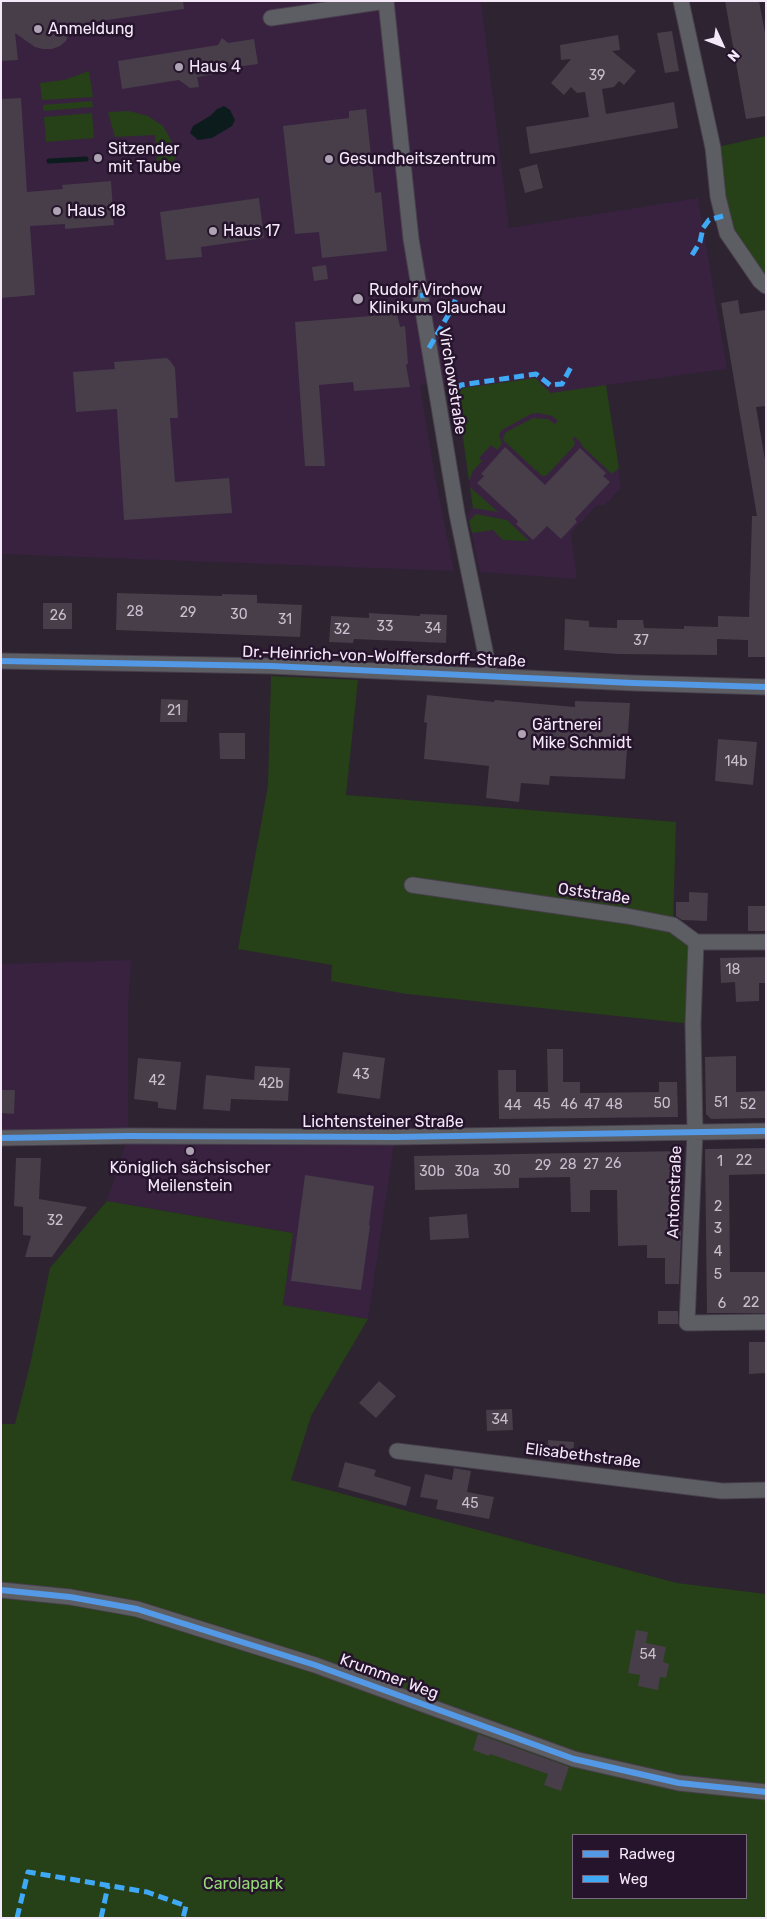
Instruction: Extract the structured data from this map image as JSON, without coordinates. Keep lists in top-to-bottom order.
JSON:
{
  "streets": {
    "street": [
      "Virchowstraße",
      "Dr.-Heinrich-von-Wolffersdorff-Straße",
      "Oststraße",
      "Lichtensteiner Straße",
      "Antonstraße",
      "Elisabethstraße",
      "Krummer Weg"
    ]
  },
  "crossings": [
    ["Virchowstraße", "Dr.-Heinrich-von-Wolffersdorff-Straße"],
    ["Oststraße", "Antonstraße"],
    ["Lichtensteiner Straße", "Antonstraße"]
  ],
  "parks": ["Carolapark"],
  "places": [
    "Anmeldung",
    "Haus 4",
    "Sitzender mit Taube",
    "Gesundheitszentrum",
    "Haus 18",
    "Haus 17",
    "Rudolf Virchow Klinikum Glauchau",
    "Gärtnerei Mike Schmidt",
    "Königlich sächsischer Meilenstein"
  ],
  "house_numbers": [
    "39",
    "28",
    "29",
    "30",
    "26",
    "31",
    "33",
    "34",
    "32",
    "37",
    "21",
    "14b",
    "18",
    "43",
    "42",
    "42b",
    "51",
    "50",
    "45",
    "46",
    "47",
    "48",
    "52",
    "44",
    "22",
    "1",
    "26",
    "28",
    "27",
    "29",
    "30",
    "30b",
    "30a",
    "2",
    "32",
    "3",
    "4",
    "5",
    "22",
    "6",
    "34",
    "45",
    "54"
  ],
  "legend": ["Radweg", "Weg"],
  "north": "bottom right"
}
